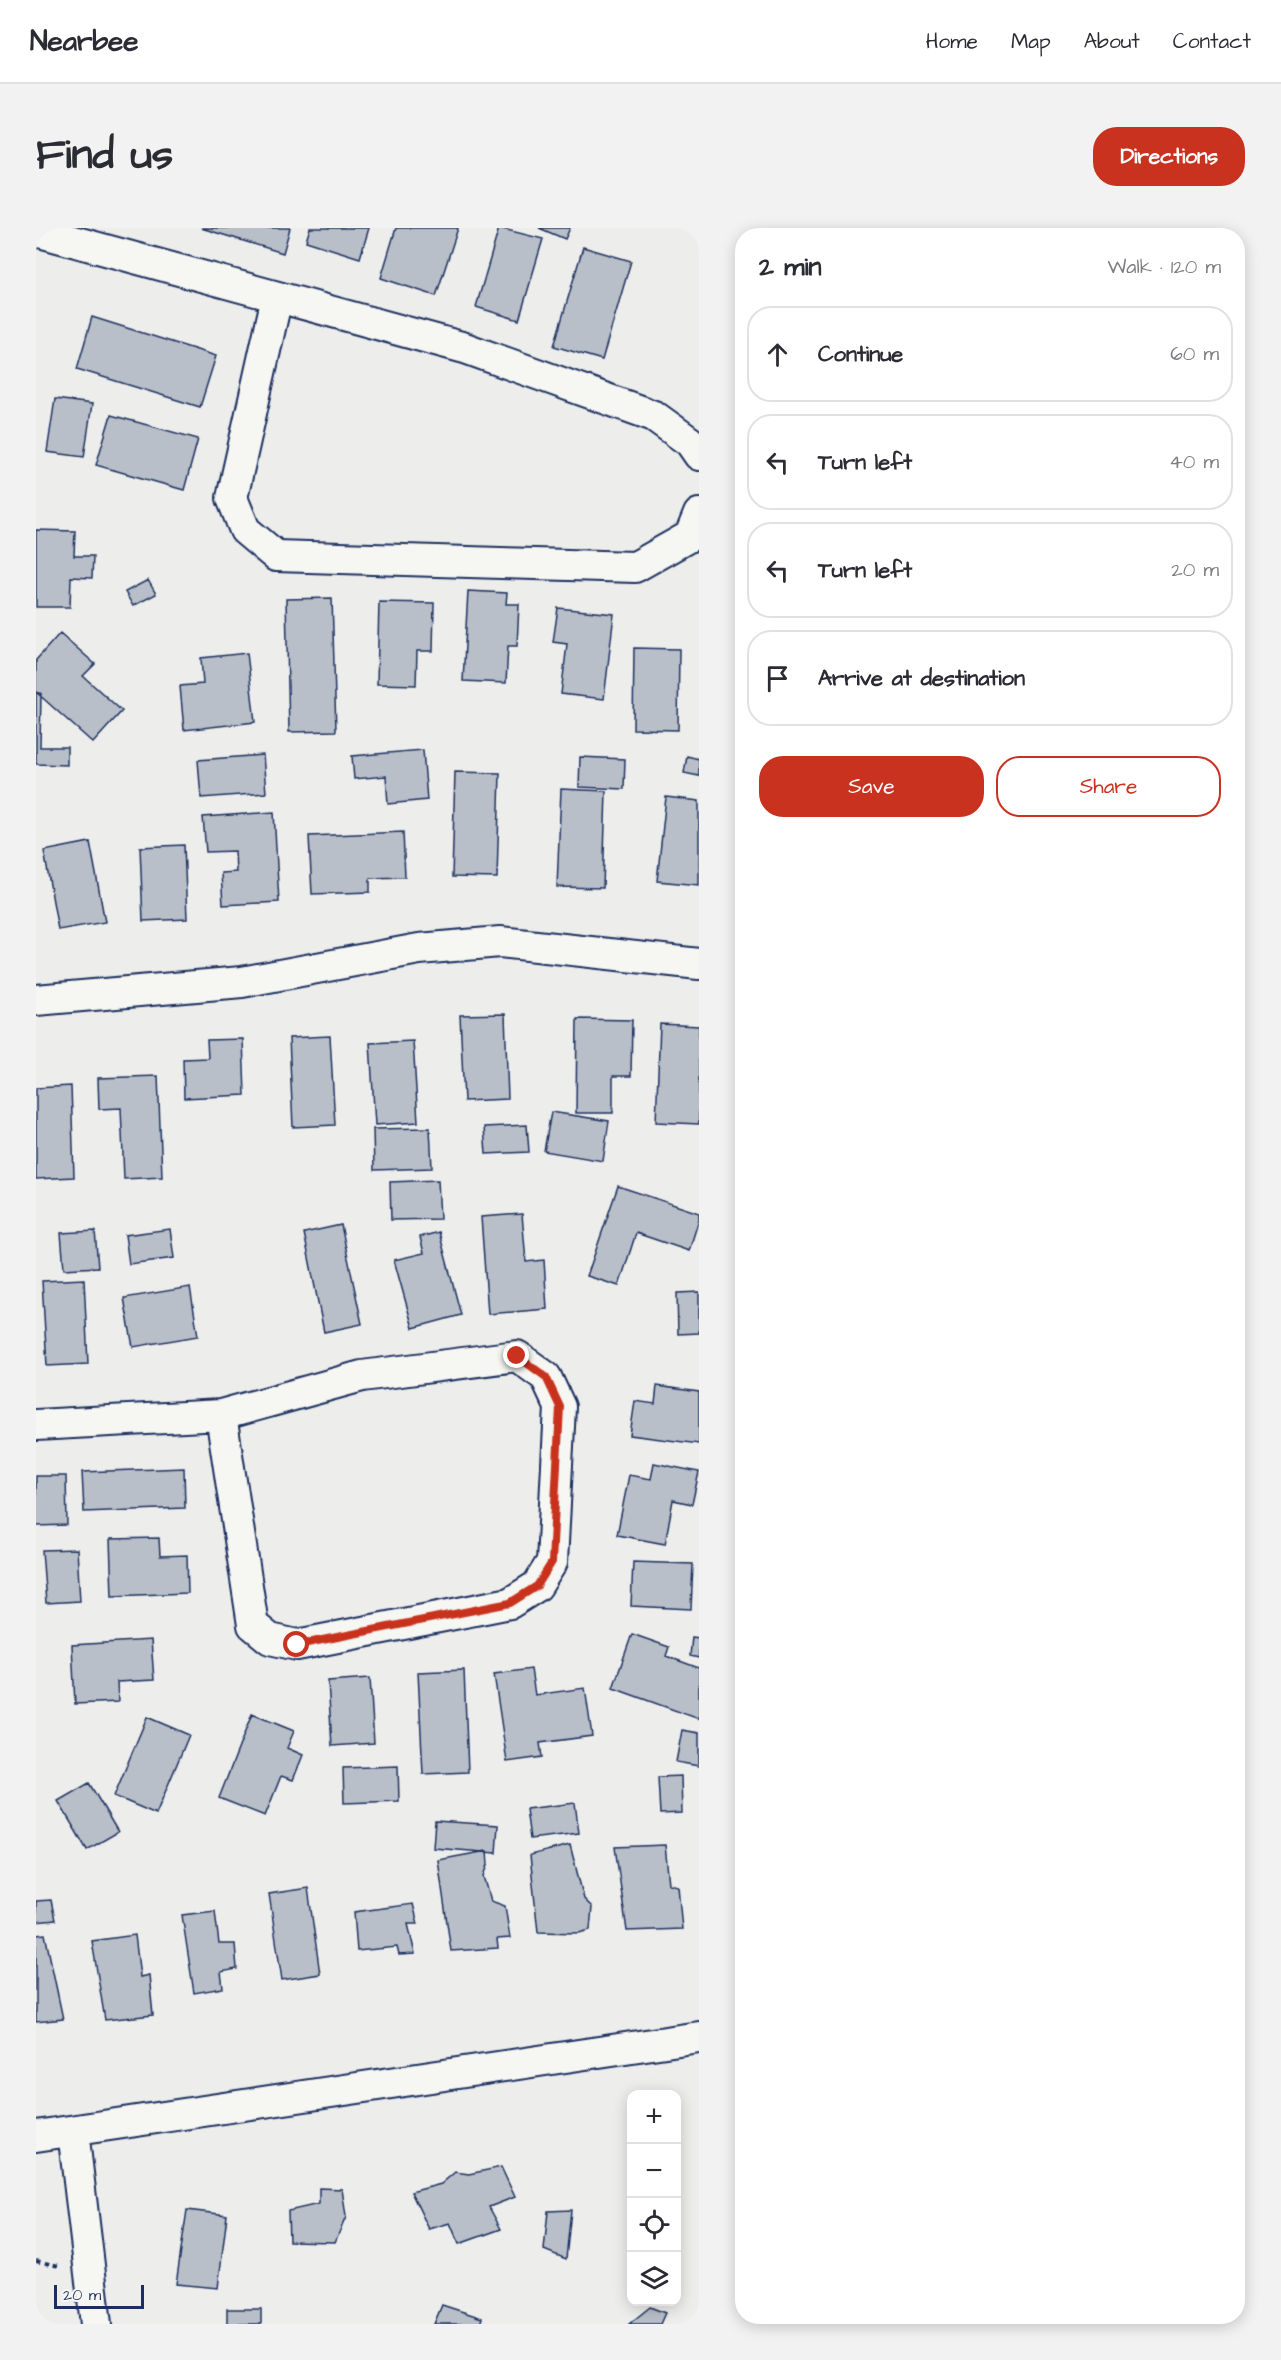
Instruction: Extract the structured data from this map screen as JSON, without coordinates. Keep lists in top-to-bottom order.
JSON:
{
  "scale_bar": "20 m",
  "page": {
    "header": "Nearbee",
    "nav": [
      "Home",
      "Map",
      "About",
      "Contact"
    ],
    "title": "Find us",
    "buttons": [
      "Directions",
      ["Save", "Share"]
    ],
    "heading": ["2 min", "Walk · 120 m"],
    "list": [
      ["Continue", "60 m"],
      ["Turn left", "40 m"],
      ["Turn left", "20 m"],
      "Arrive at destination"
    ],
    "map_buttons": ["+", "−"],
    "scale": "20 m"
  }
}
